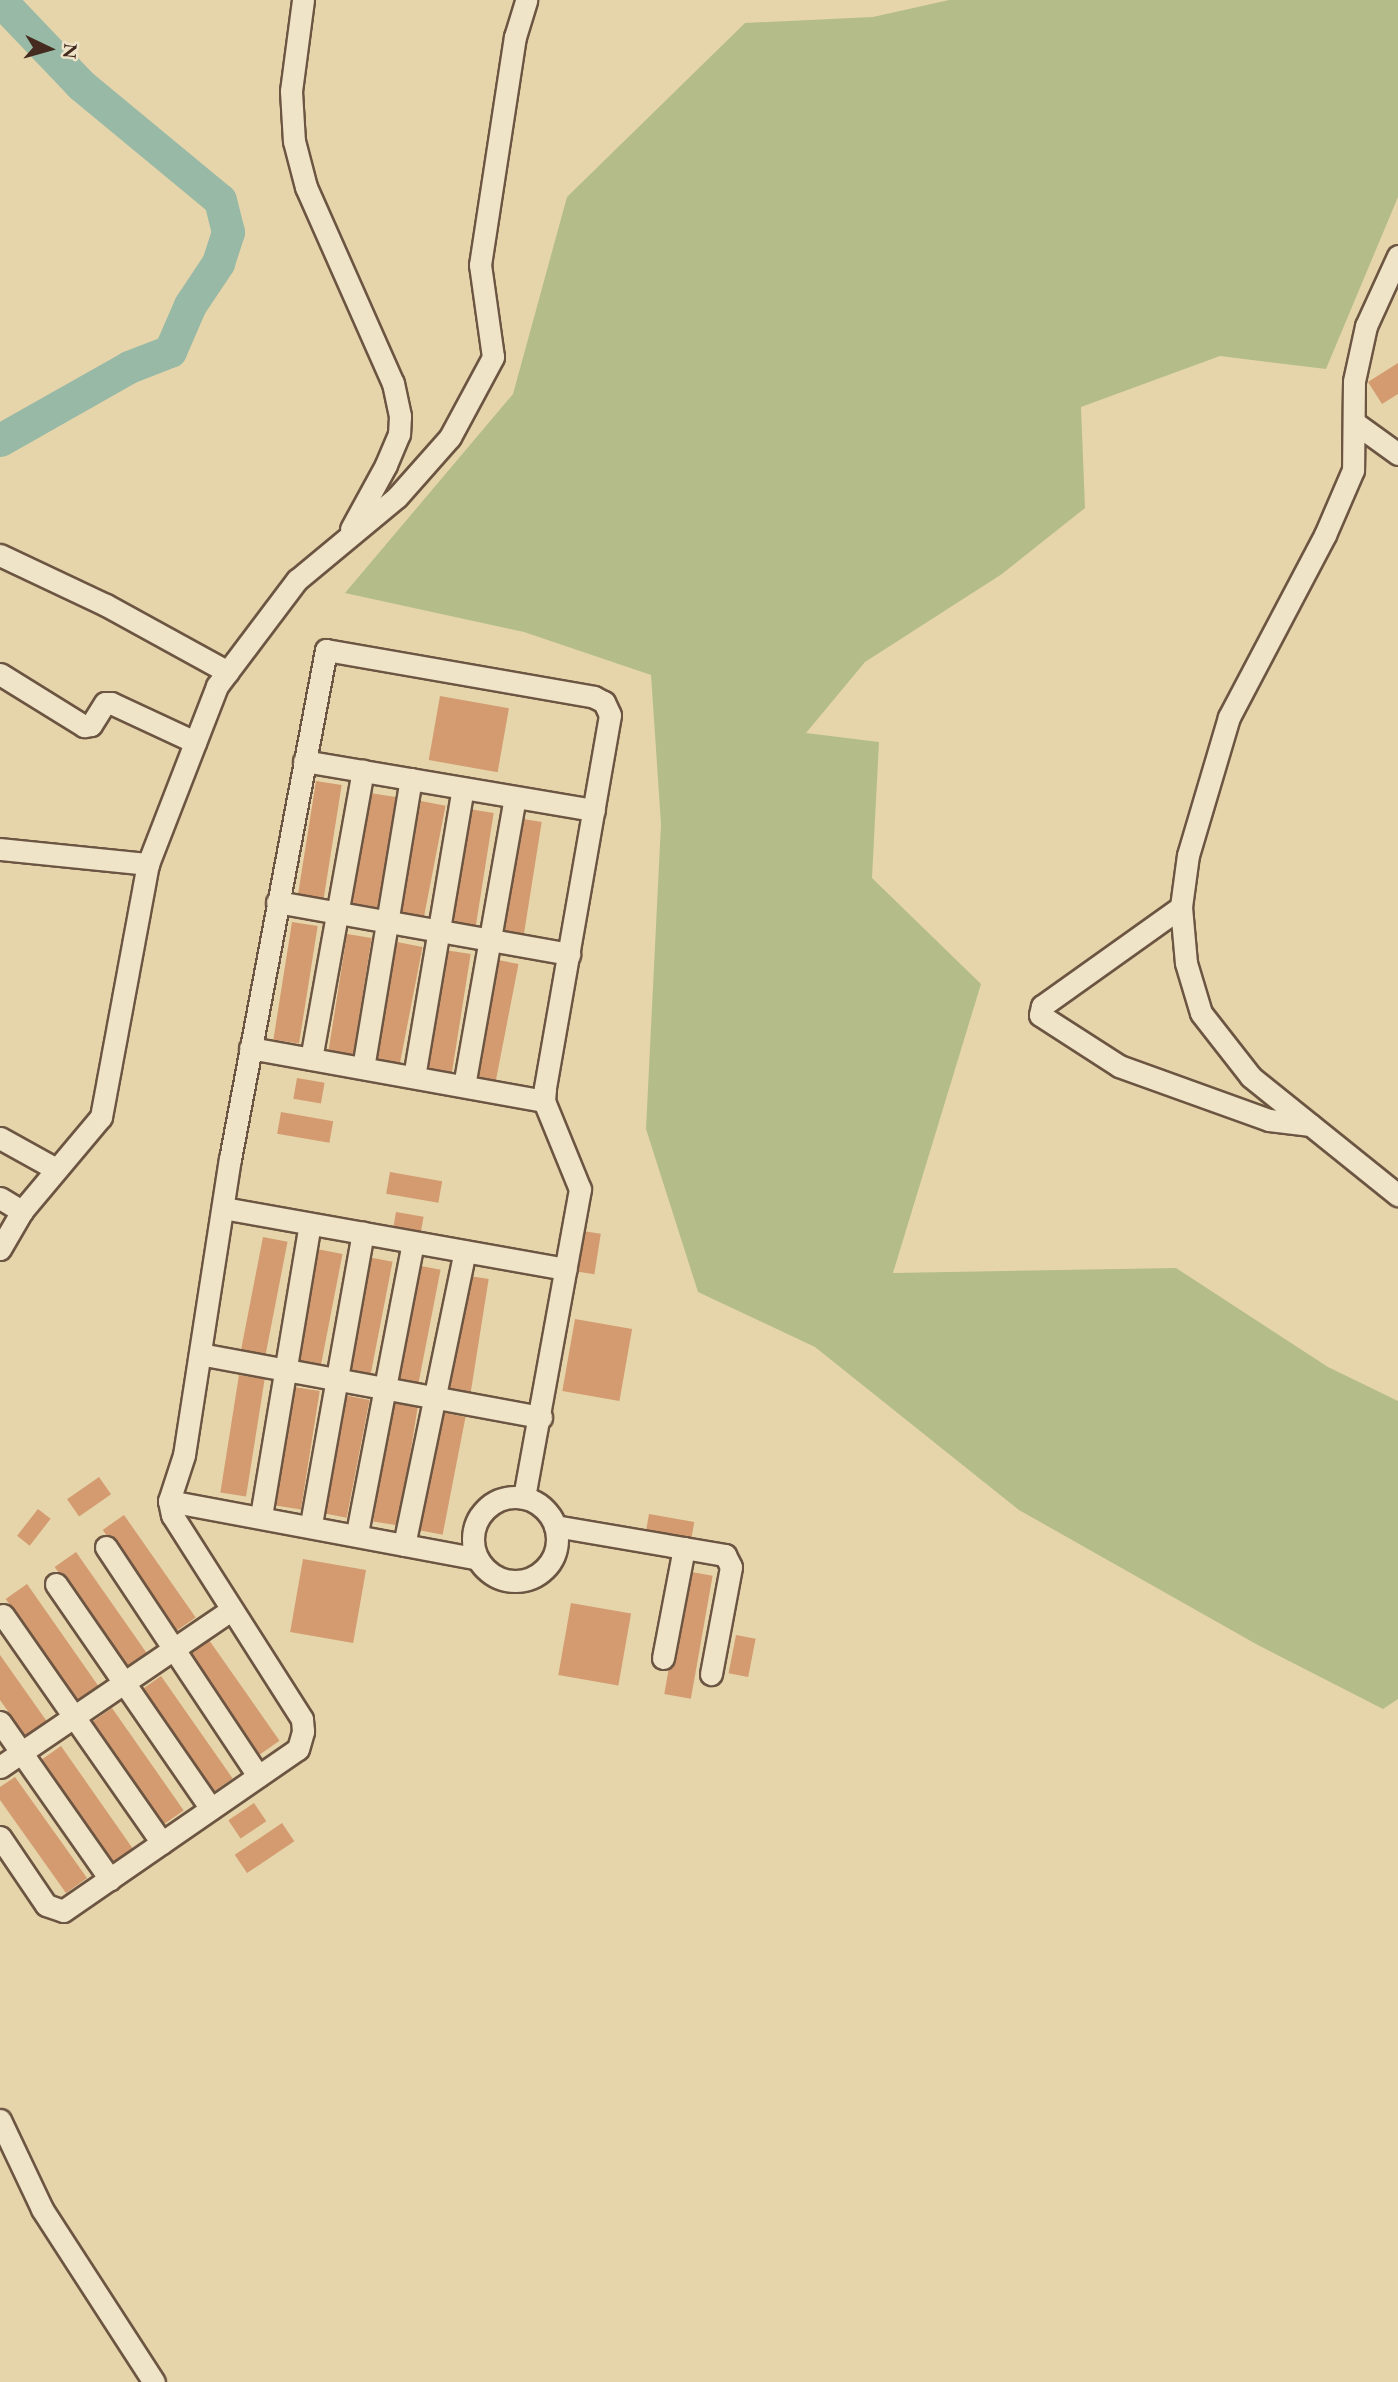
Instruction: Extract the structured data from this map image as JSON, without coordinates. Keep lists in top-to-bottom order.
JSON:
{
  "north": "right"
}
